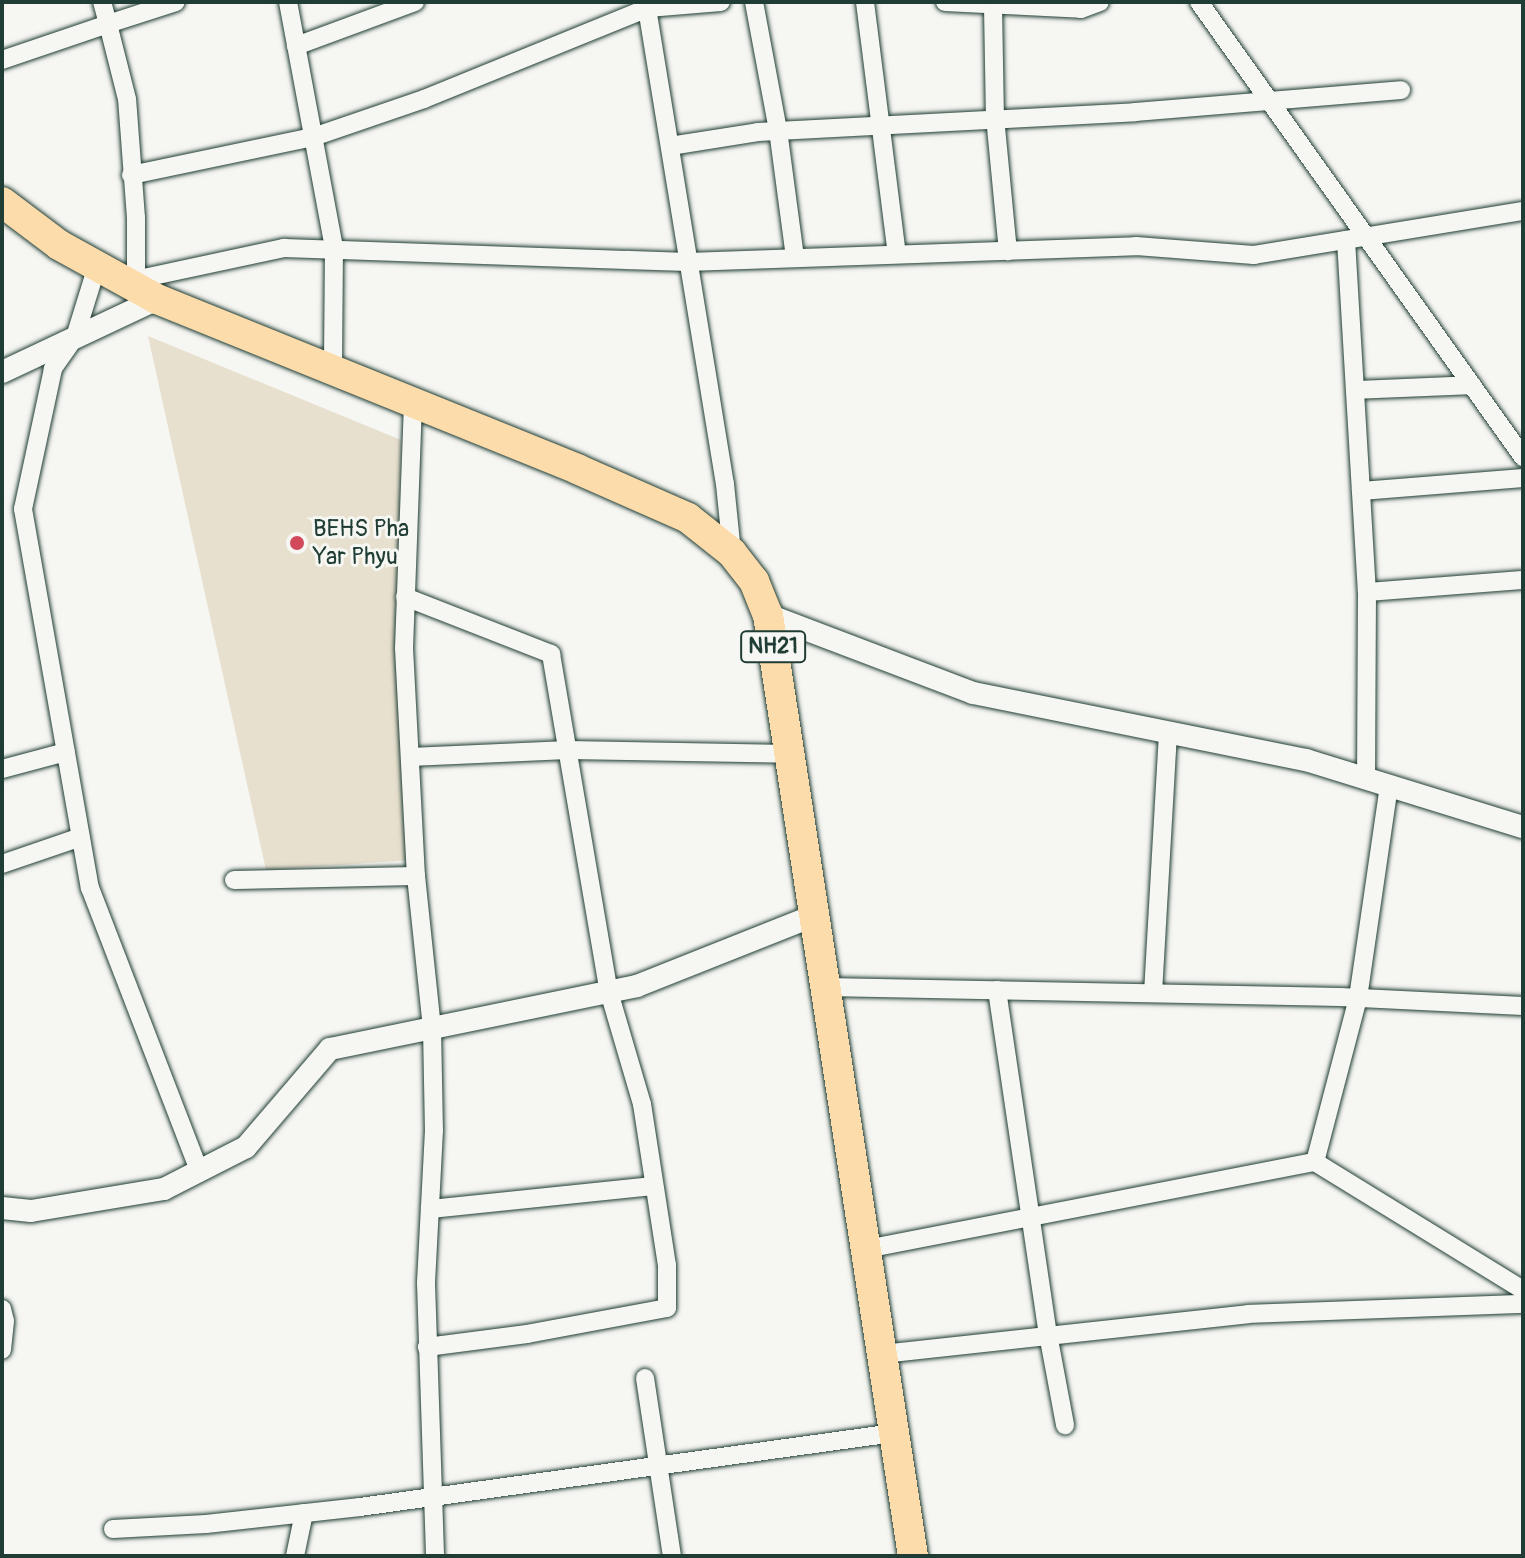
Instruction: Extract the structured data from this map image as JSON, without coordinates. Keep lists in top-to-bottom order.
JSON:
{
  "streets": {
    "highway": ["NH21"]
  },
  "places": ["BEHS Pha Yar Phyu"]
}
